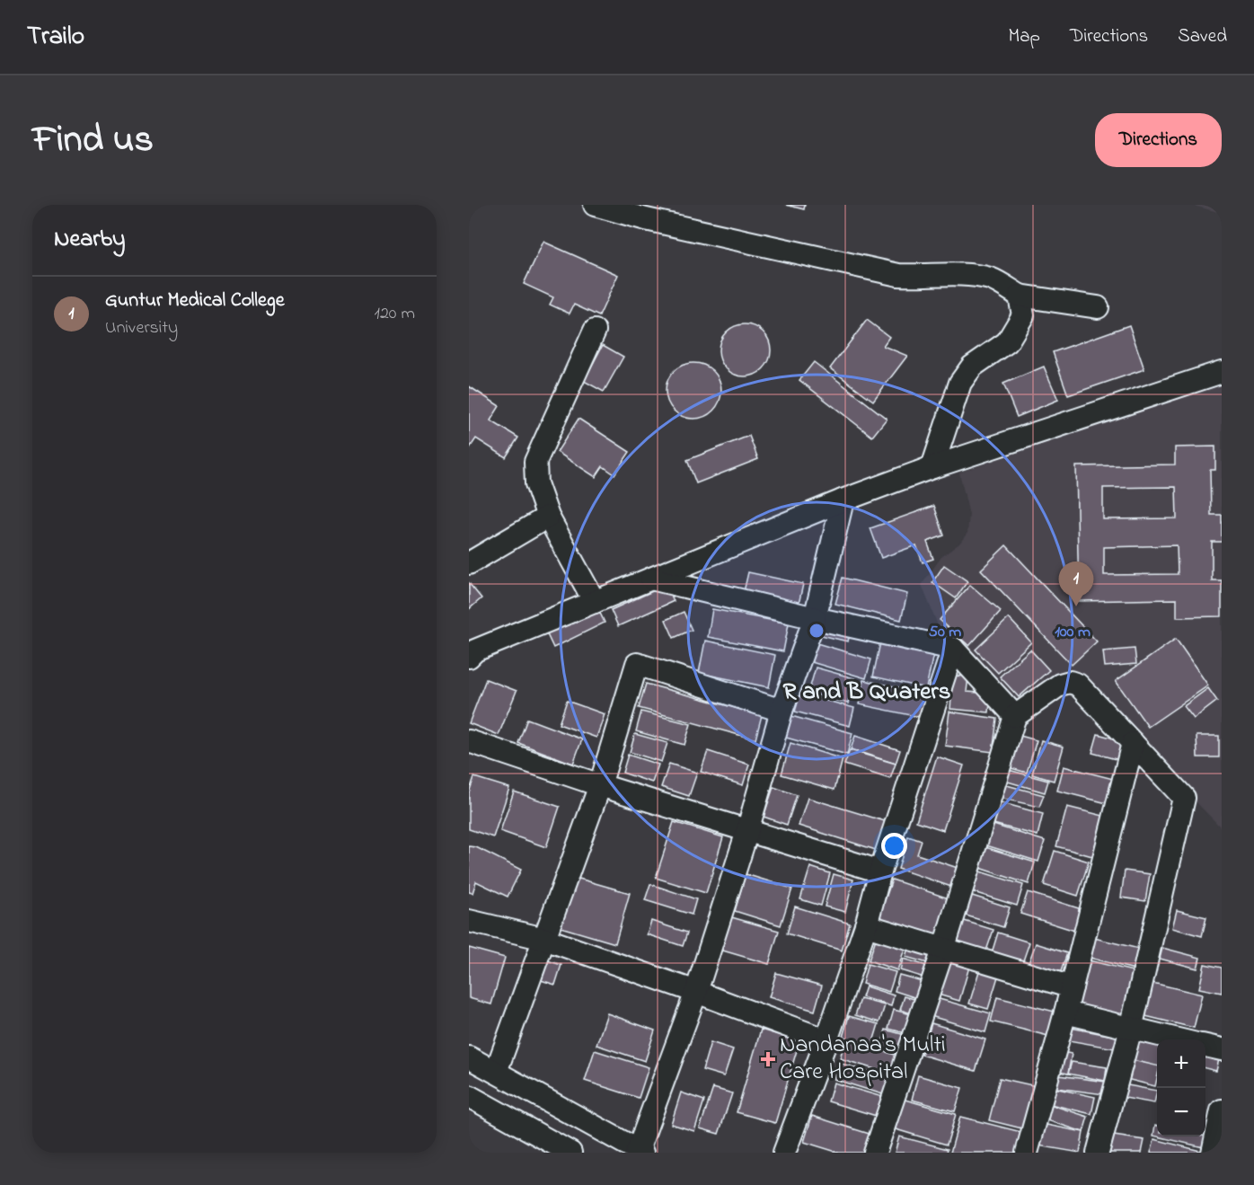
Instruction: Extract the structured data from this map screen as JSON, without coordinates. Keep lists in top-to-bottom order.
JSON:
{
  "districts": ["R and B Quaters"],
  "places": {
    "health": ["Nandanaa's Multi Care Hospital"]
  },
  "page": {
    "header": "Trailo",
    "nav": ["Map", "Directions", "Saved"],
    "title": "Find us",
    "buttons": "Directions",
    "heading": "Nearby",
    "list": [
      {
        "mark": "1",
        "name": "Guntur Medical College",
        "note": "University",
        "value": "120 m"
      }
    ],
    "pins": "1",
    "map_buttons": ["+", "−"]
  },
  "rings": ["50 m", "100 m"]
}
